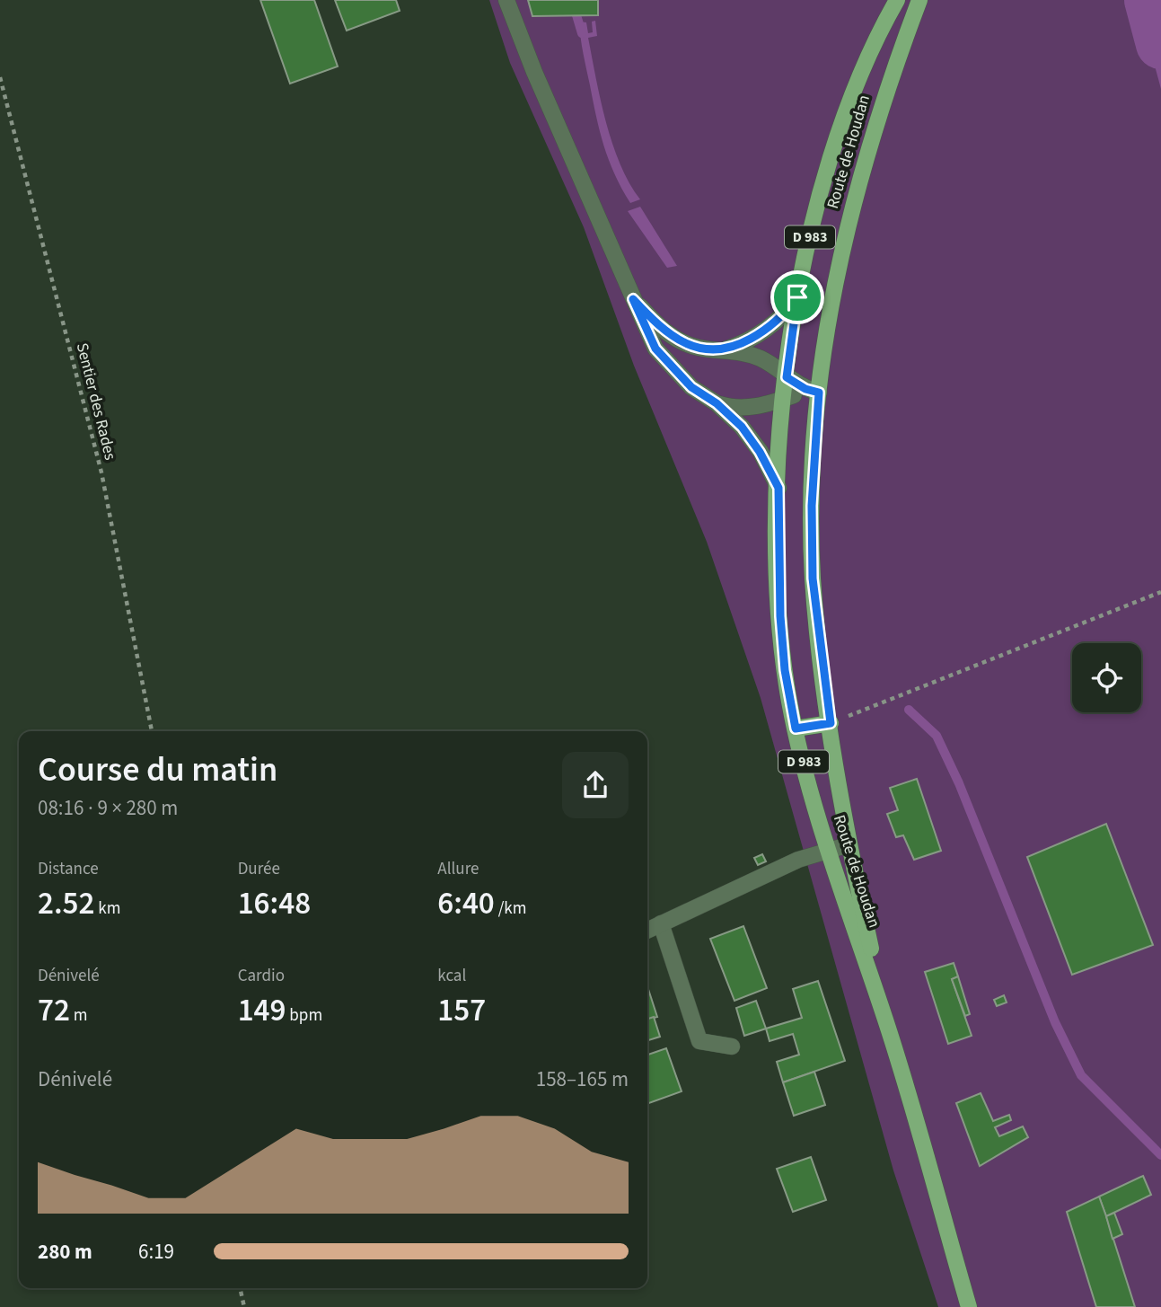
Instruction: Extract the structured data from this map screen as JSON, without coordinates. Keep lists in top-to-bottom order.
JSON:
{
  "streets": {
    "main road": ["Route de Houdan", "D 983"],
    "path": ["Sentier des Rades"]
  },
  "page": {
    "heading": ["Course du matin", "08:16 · 9 × 280 m"],
    "stats": [
      ["Distance", "2.52 km"],
      ["Durée", "16:48"],
      ["Allure", "6:40 /km"],
      ["Dénivelé", "72 m"],
      ["Cardio", "149 bpm"],
      ["kcal", "157"]
    ],
    "chart": ["Dénivelé", "158–165 m"],
    "list": [
      {
        "name": "280 m",
        "note": "6:19"
      }
    ]
  }
}
